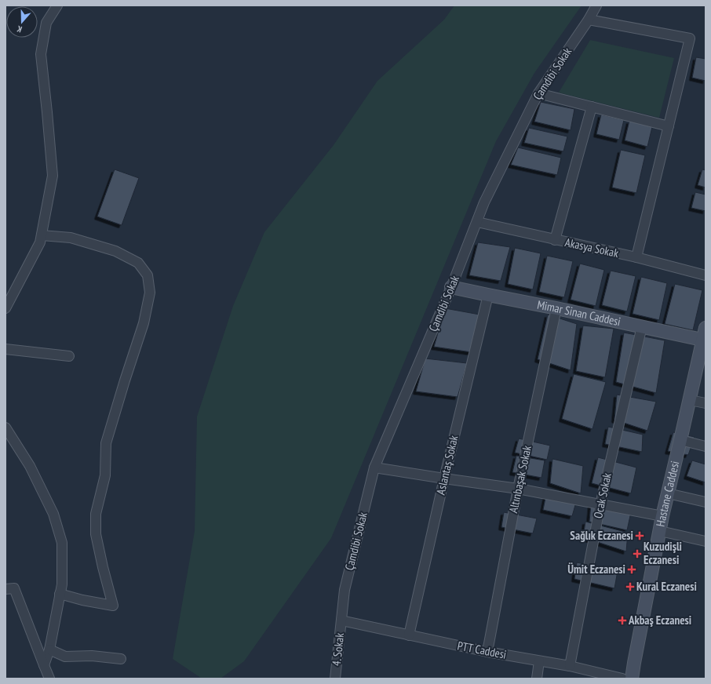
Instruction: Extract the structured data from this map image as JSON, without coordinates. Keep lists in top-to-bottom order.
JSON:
{
  "streets": {
    "street": [
      "Çamdibi Sokak",
      "Akasya Sokak",
      "Mimar Sinan Caddesi",
      "Aslantaş Sokak",
      "Altınbaşak Sokak",
      "Hastane Caddesi",
      "Ocak Sokak",
      "4. Sokak",
      "PTT Caddesi"
    ]
  },
  "crossings": [
    ["Çamdibi Sokak", "Akasya Sokak"],
    ["Çamdibi Sokak", "Mimar Sinan Caddesi"],
    ["Çamdibi Sokak", "4. Sokak"],
    ["Çamdibi Sokak", "PTT Caddesi"],
    ["Mimar Sinan Caddesi", "Aslantaş Sokak"],
    ["Mimar Sinan Caddesi", "Altınbaşak Sokak"],
    ["Mimar Sinan Caddesi", "Hastane Caddesi"],
    ["Mimar Sinan Caddesi", "Ocak Sokak"],
    ["Aslantaş Sokak", "PTT Caddesi"],
    ["Altınbaşak Sokak", "PTT Caddesi"],
    ["Ocak Sokak", "PTT Caddesi"],
    ["4. Sokak", "PTT Caddesi"]
  ],
  "places": {
    "health": [
      "Sağlık Eczanesi",
      "Kuzudişli Eczanesi",
      "Ümit Eczanesi",
      "Kural Eczanesi",
      "Akbaş Eczanesi"
    ]
  },
  "north": "bottom"
}
